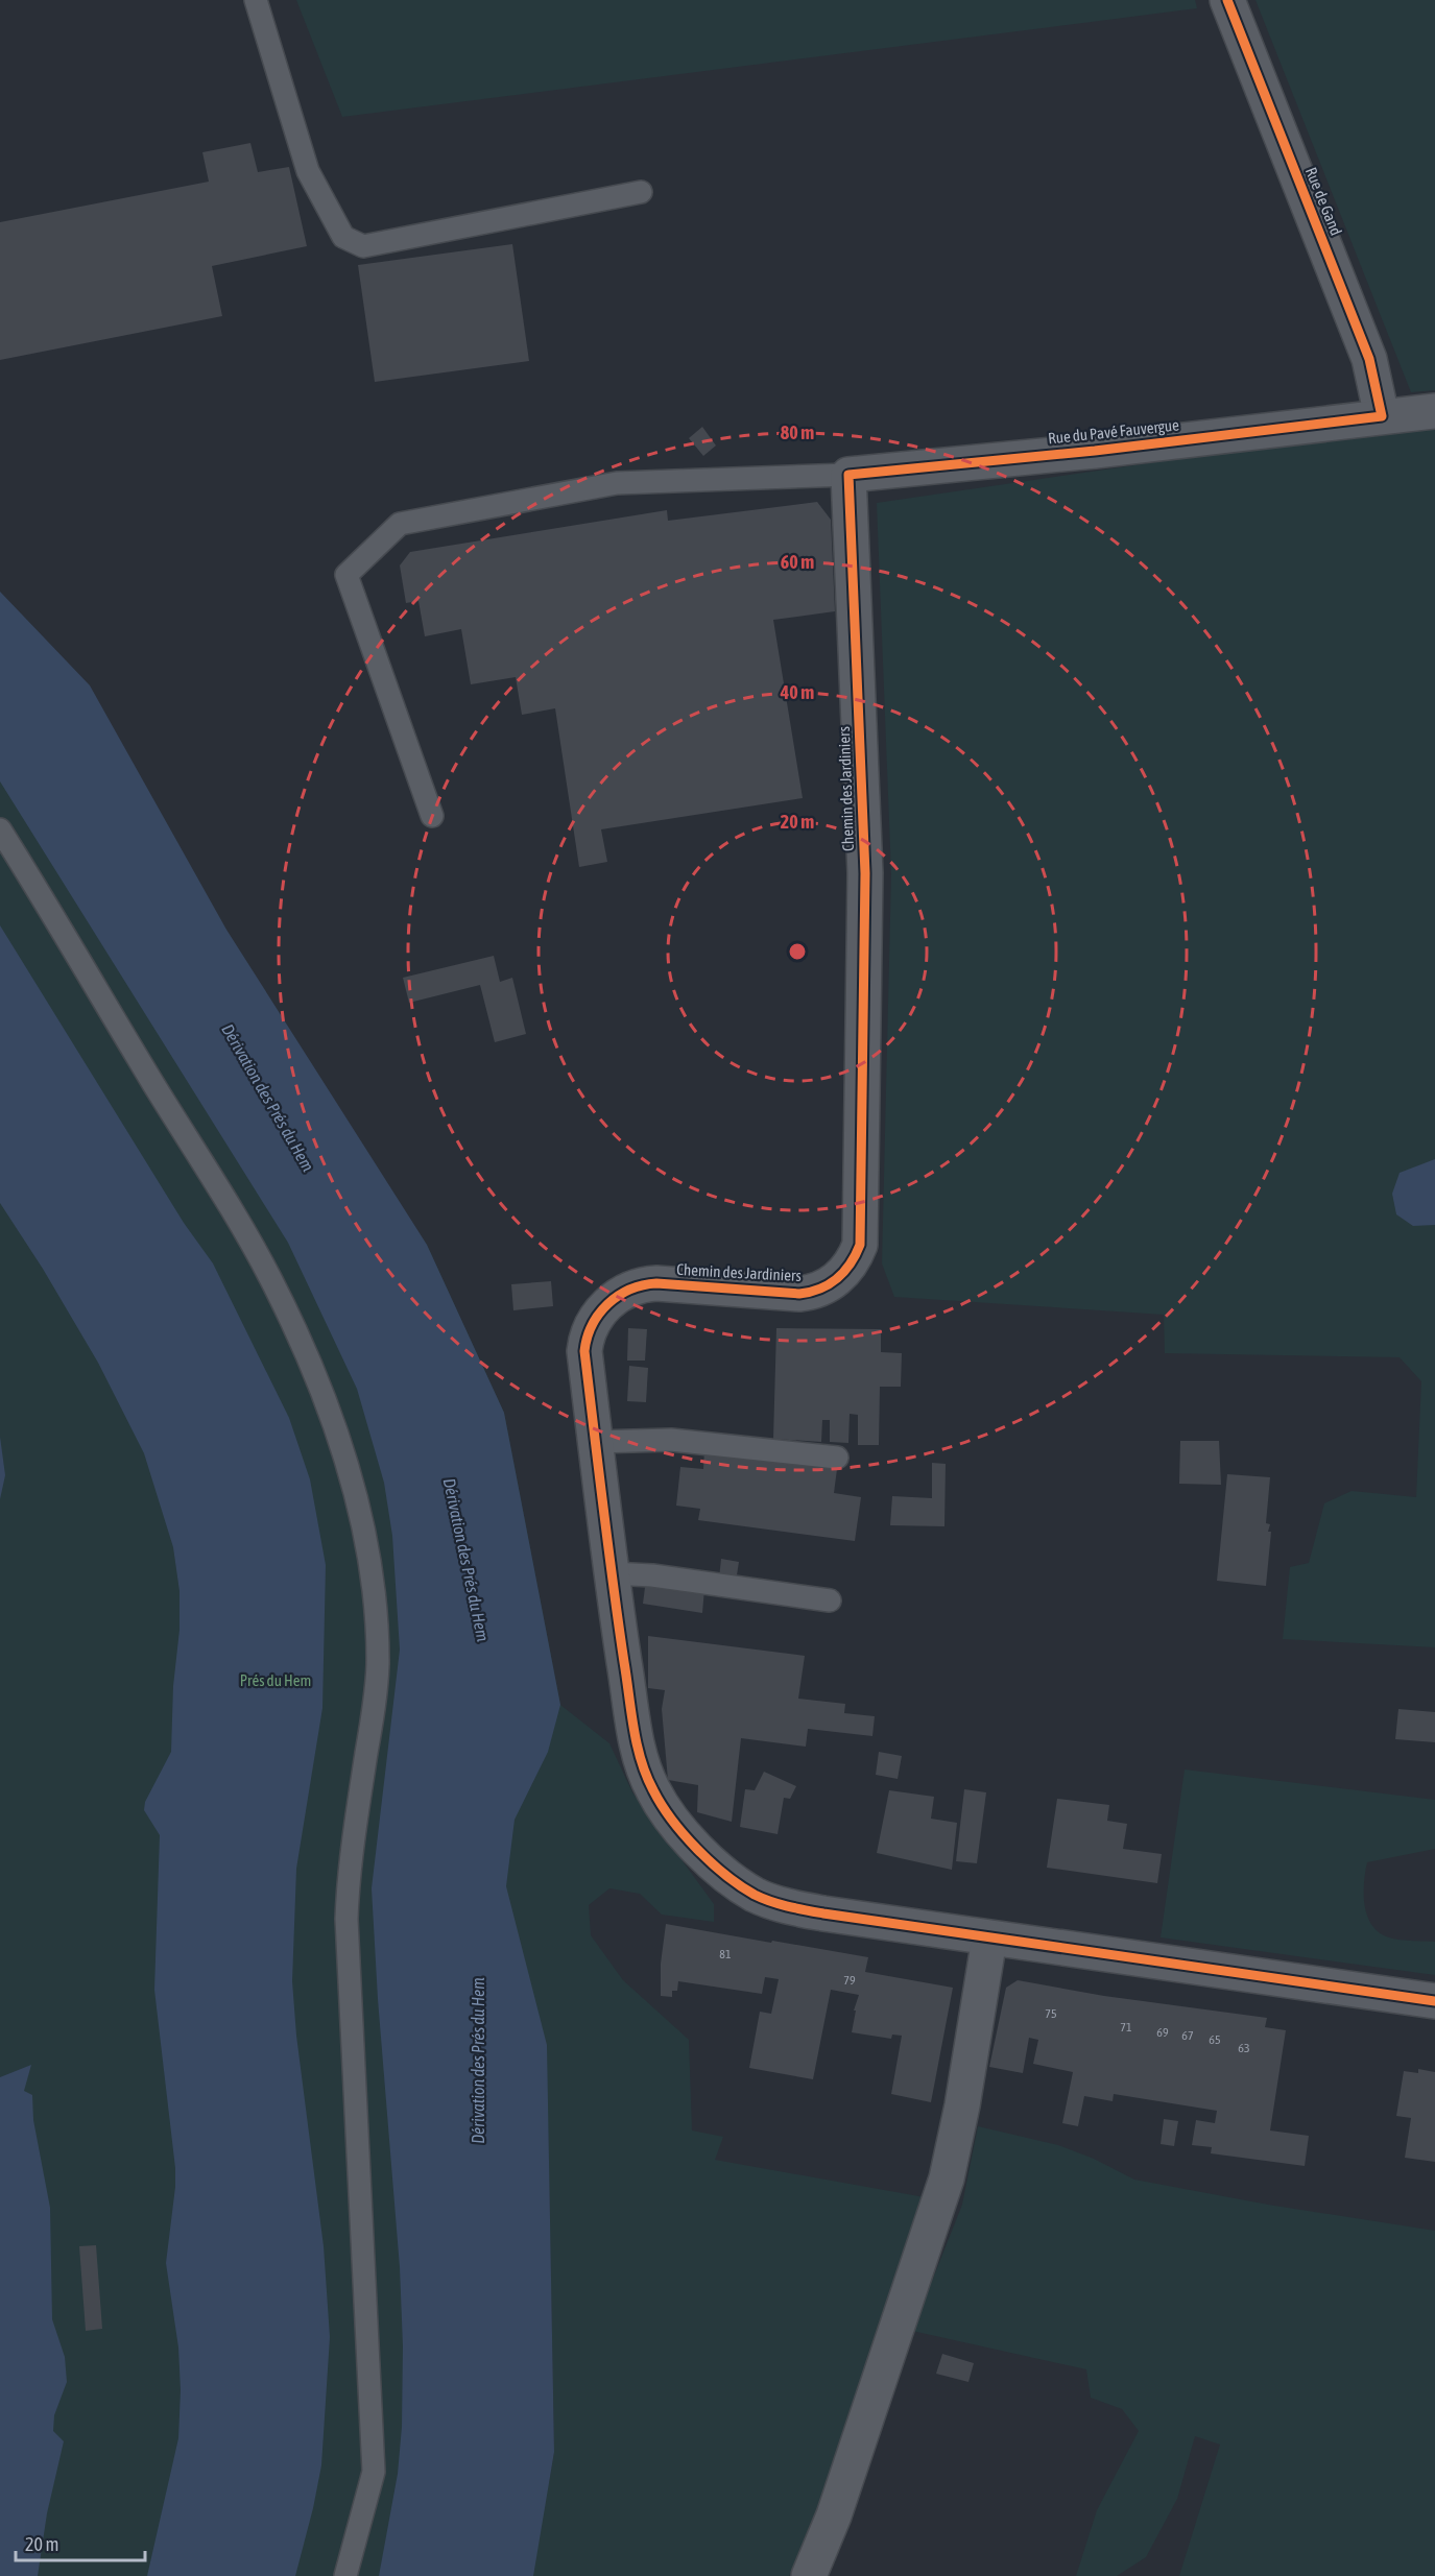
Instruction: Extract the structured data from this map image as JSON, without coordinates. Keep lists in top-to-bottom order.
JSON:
{
  "streets": {
    "street": ["Rue de Gand", "Rue du Pavé Fauvergue", "Chemin des Jardiniers"]
  },
  "crossings": [
    ["Rue de Gand", "Rue du Pavé Fauvergue"],
    ["Rue du Pavé Fauvergue", "Chemin des Jardiniers"]
  ],
  "water": ["Dérivation des Prés du Hem"],
  "parks": ["Prés du Hem"],
  "house_numbers": [
    "81",
    "79",
    "75",
    "71",
    "69",
    "67",
    "65",
    "63"
  ],
  "scale_bar": "20 m",
  "rings": [
    "80 m",
    "60 m",
    "40 m",
    "20 m"
  ]
}
